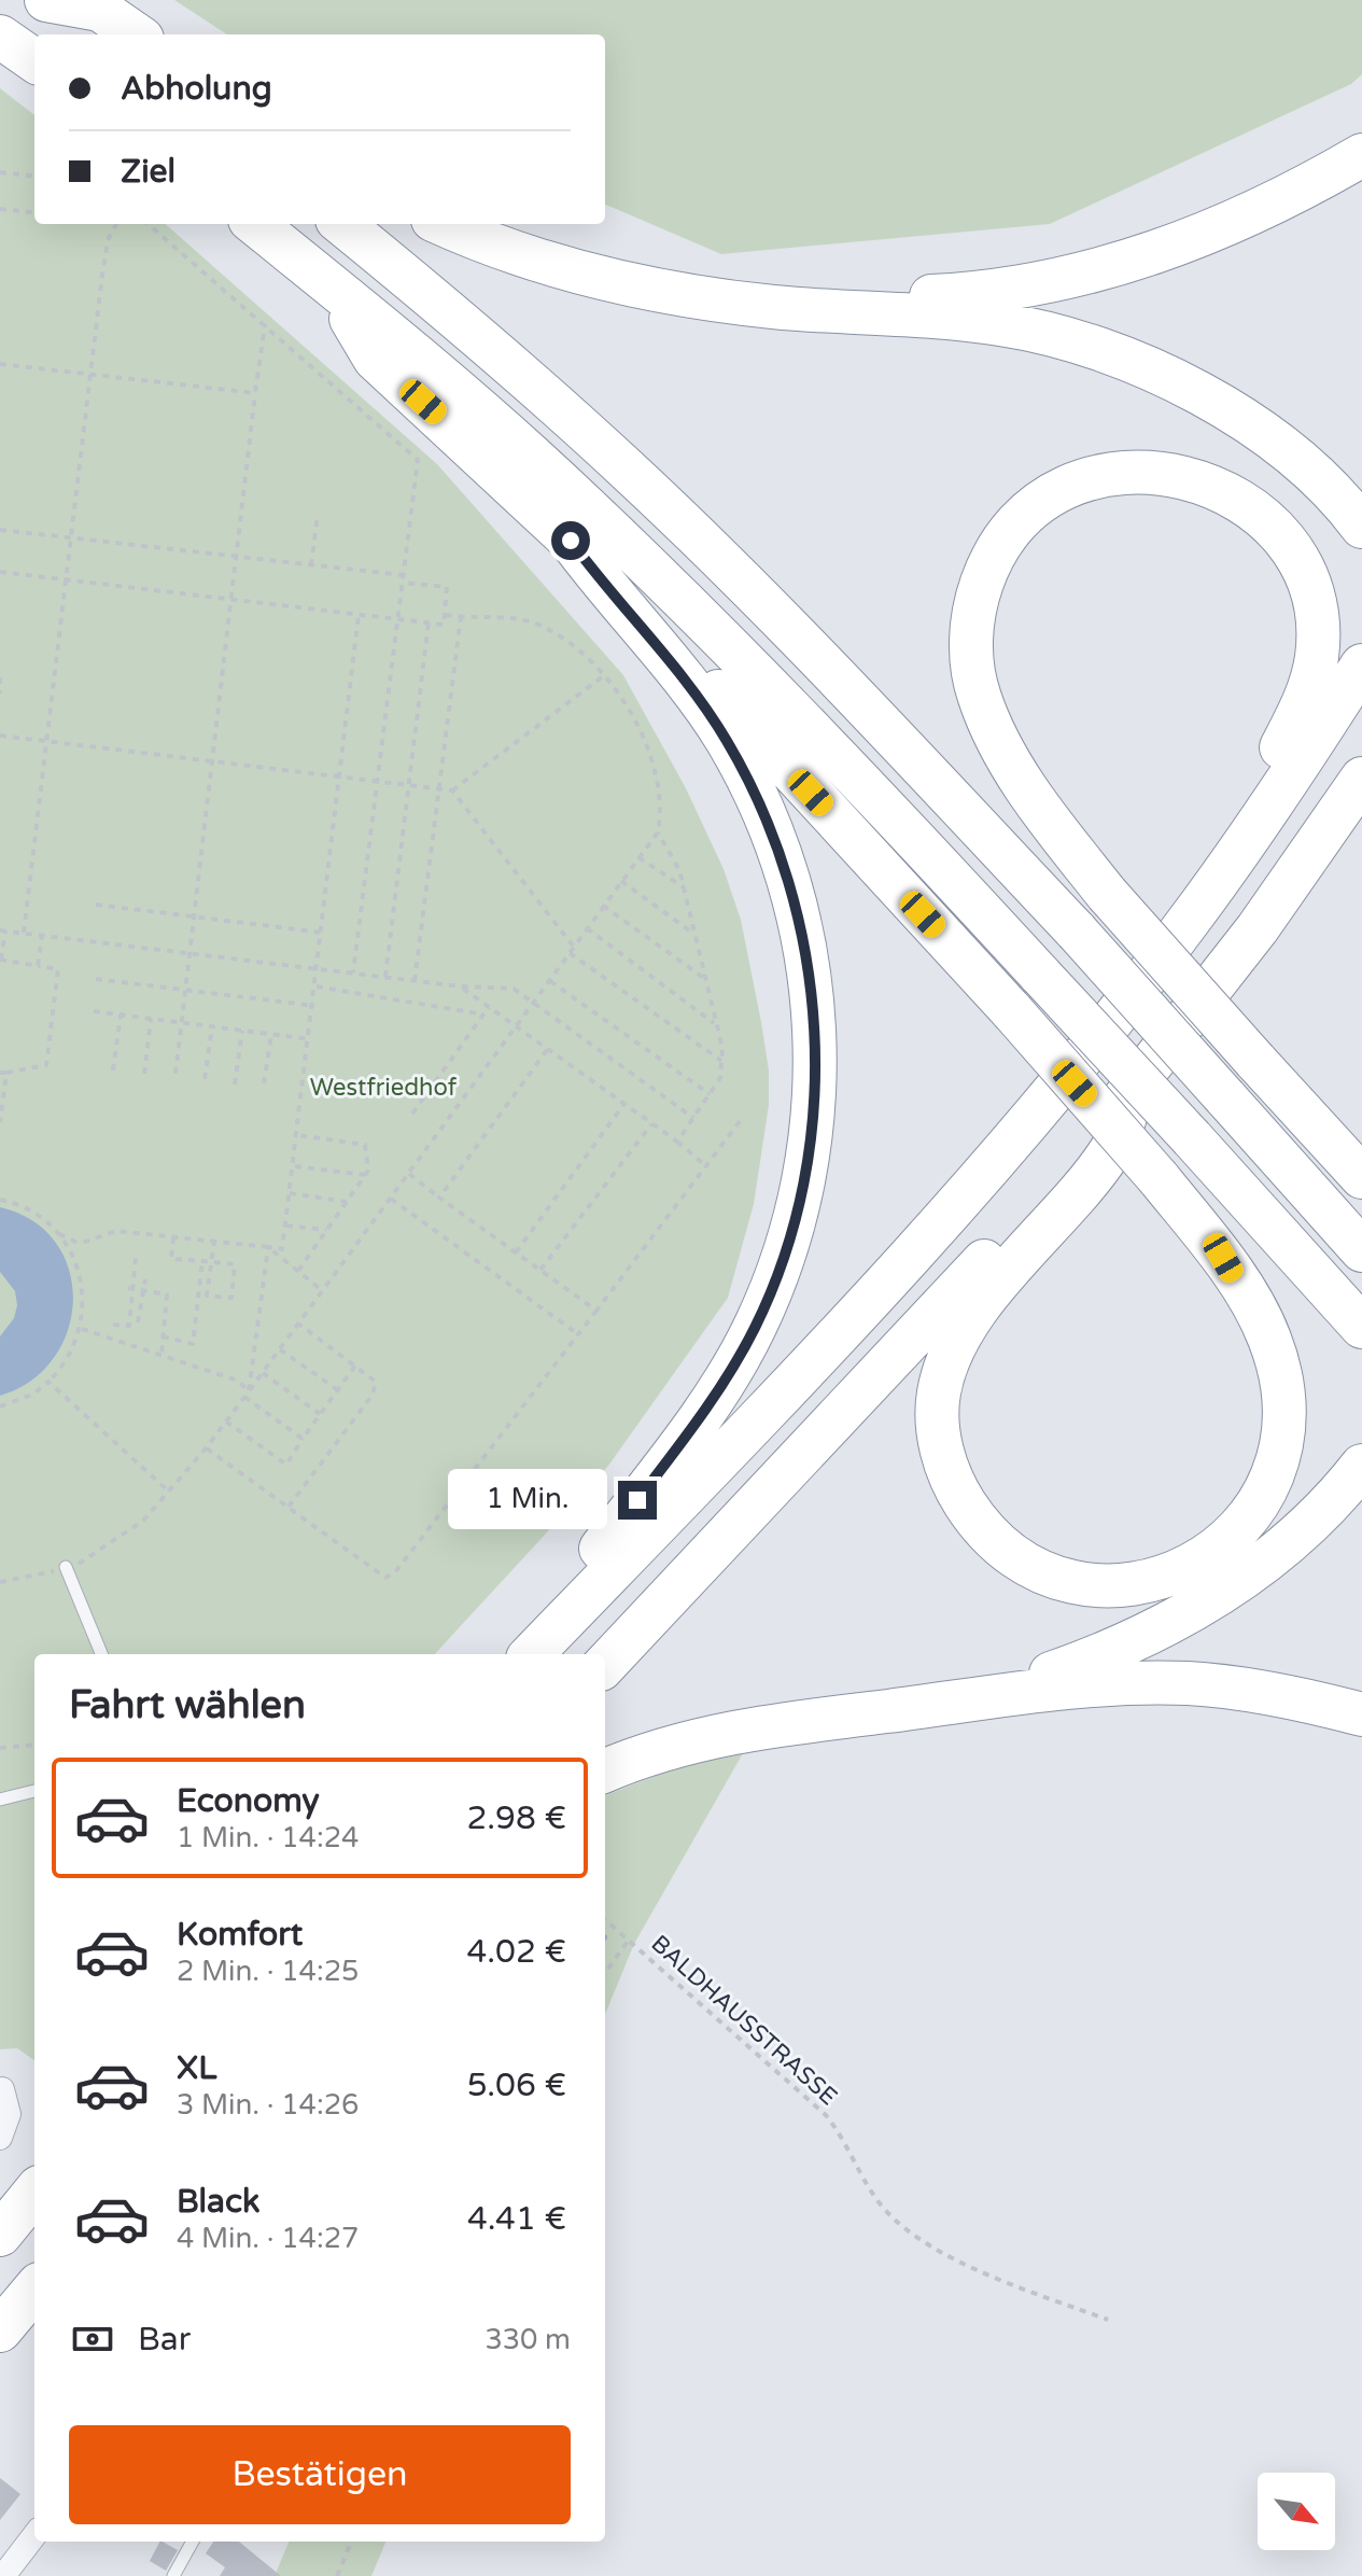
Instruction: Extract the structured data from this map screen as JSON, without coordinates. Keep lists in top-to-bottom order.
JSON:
{
  "streets": {
    "path": ["BALDHAUSSTRASSE"]
  },
  "parks": ["Westfriedhof"],
  "north": "bottom right",
  "page": {
    "banner": ["Abholung", "Ziel"],
    "bubble": "1 Min.",
    "heading": "Fahrt wählen",
    "list": [
      {
        "name": "Economy",
        "note": "1 Min. · 14:24",
        "value": "2.98 €"
      },
      {
        "name": "Komfort",
        "note": "2 Min. · 14:25",
        "value": "4.02 €"
      },
      {
        "name": "XL",
        "note": "3 Min. · 14:26",
        "value": "5.06 €"
      },
      {
        "name": "Black",
        "note": "4 Min. · 14:27",
        "value": "4.41 €"
      }
    ],
    "pay": ["Bar", "330 m"],
    "buttons": "Bestätigen"
  }
}
